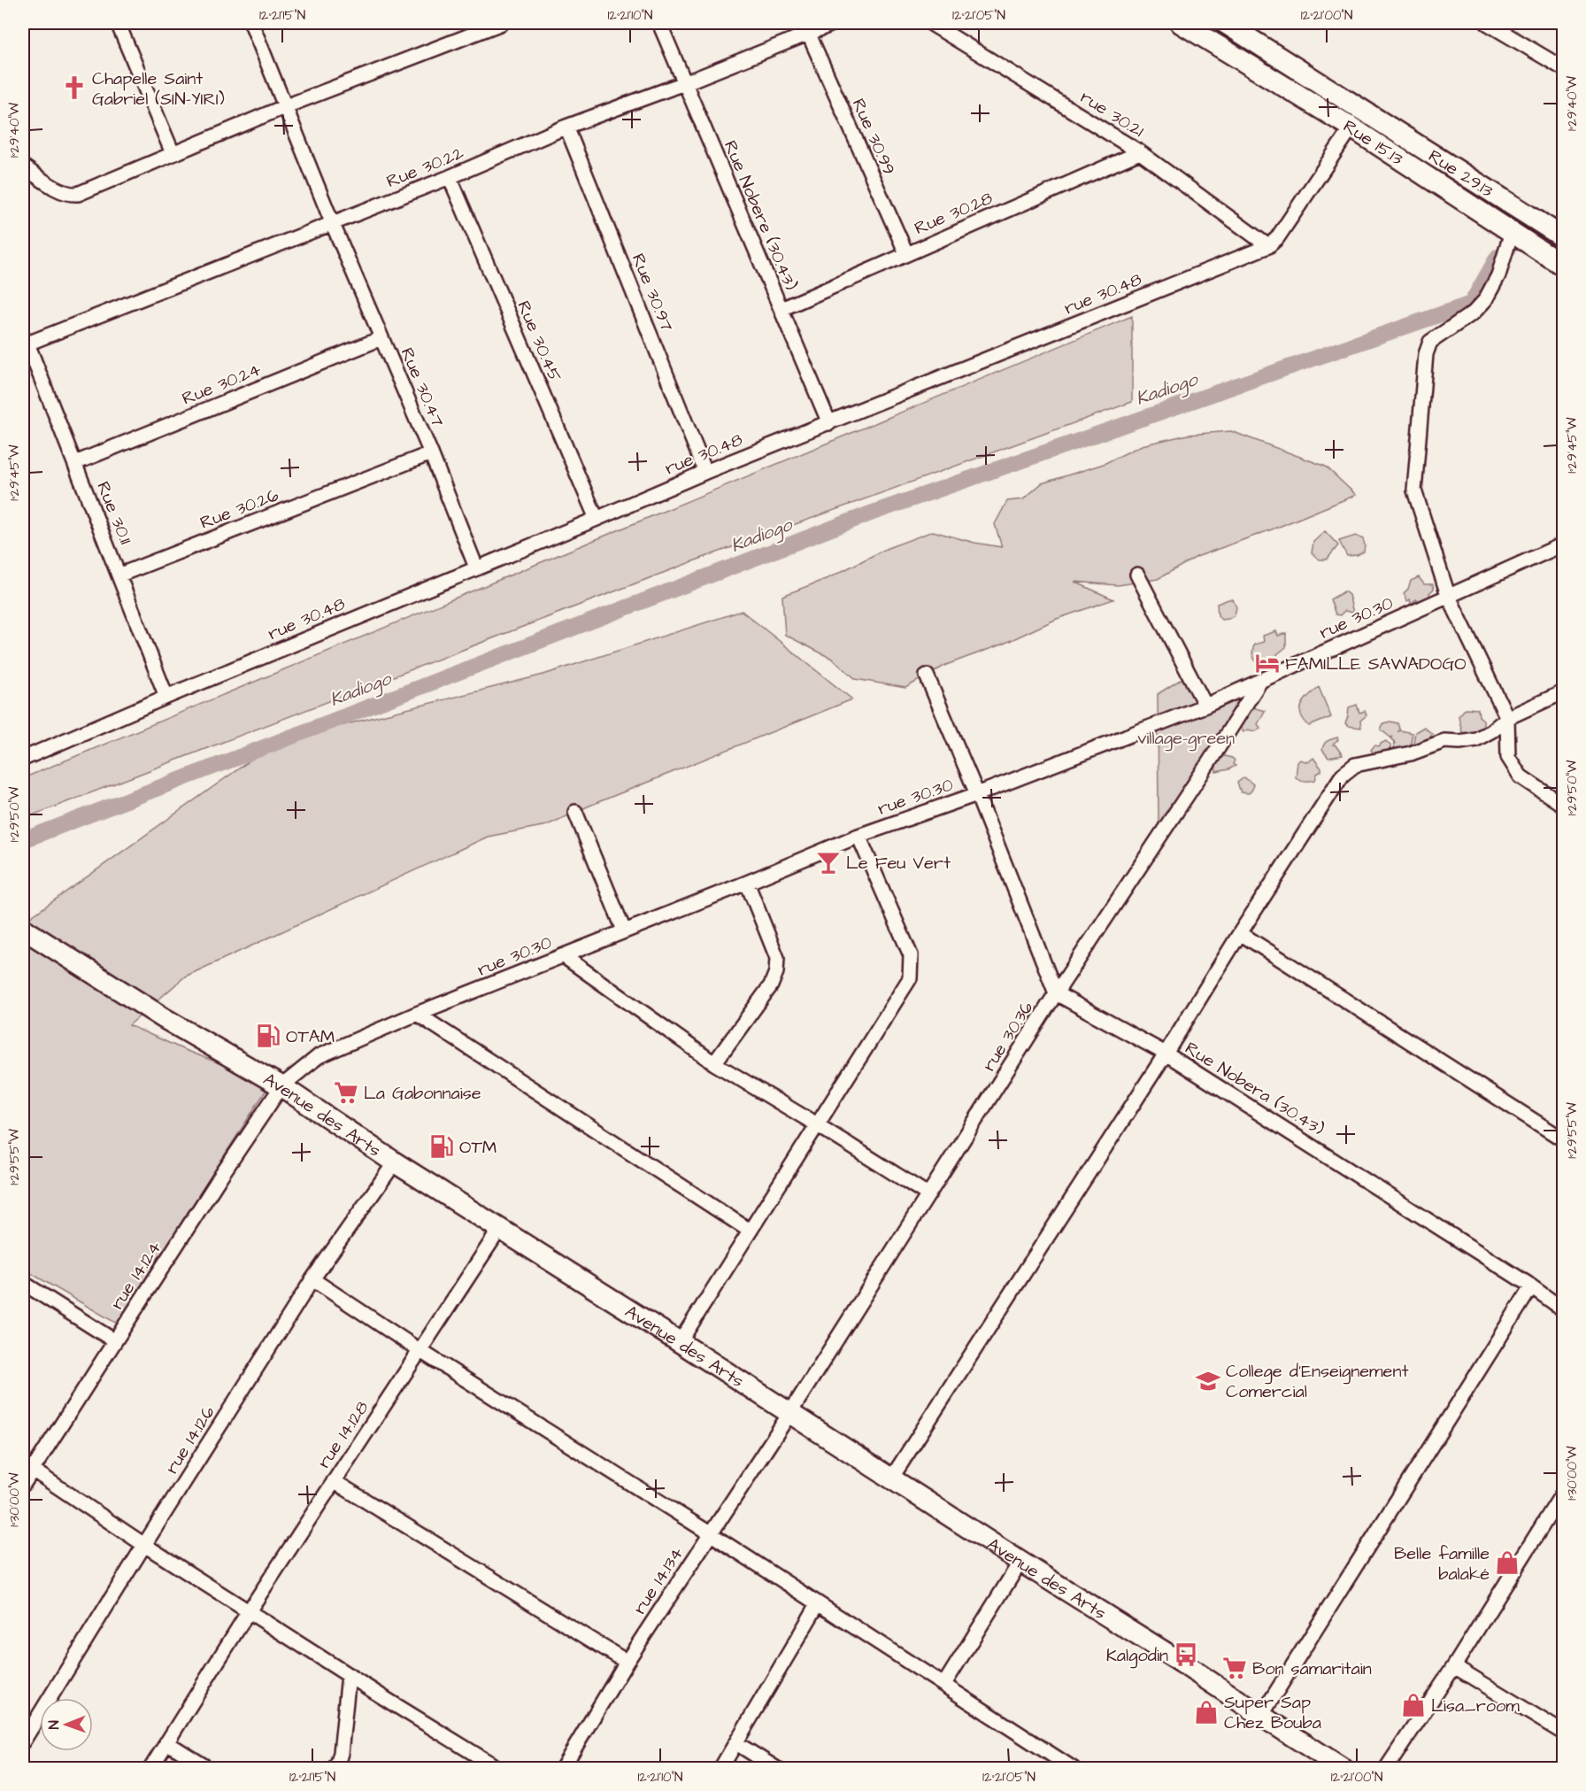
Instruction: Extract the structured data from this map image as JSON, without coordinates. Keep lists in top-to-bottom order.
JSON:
{
  "streets": {
    "street": [
      "rue 30.21",
      "Rue 30.99",
      "Rue 15.13",
      "Rue 30.22",
      "Rue 29.13",
      "Rue 30.28",
      "Rue Nobere (30.43)",
      "Rue 30.97",
      "rue 30.48",
      "Rue 30.45",
      "Rue 30.24",
      "Rue 30.47",
      "Rue 30.26",
      "Rue 30.11",
      "rue 30.30",
      "rue 30.36",
      "Rue Nobera (30.43)",
      "Avenue des Arts",
      "rue 14.124",
      "rue 14.128",
      "rue 14.126",
      "rue 14.134"
    ]
  },
  "crossings": [
    ["rue 30.21", "Rue 30.28"],
    ["rue 30.21", "rue 30.48"],
    ["Rue 30.99", "Rue 30.22"],
    ["Rue 30.99", "Rue 30.28"],
    ["Rue 15.13", "rue 30.48"],
    ["Rue 30.22", "Rue Nobere (30.43)"],
    ["Rue 30.22", "Rue 30.97"],
    ["Rue 30.22", "Rue 30.45"],
    ["Rue 30.22", "Rue 30.47"],
    ["Rue 30.22", "Rue 30.11"],
    ["Rue 30.28", "Rue Nobere (30.43)"],
    ["Rue Nobere (30.43)", "rue 30.48"],
    ["Rue 30.97", "rue 30.48"],
    ["rue 30.48", "Rue 30.45"],
    ["rue 30.48", "Rue 30.47"],
    ["rue 30.48", "Rue 30.11"],
    ["Rue 30.24", "Rue 30.47"],
    ["Rue 30.24", "Rue 30.11"],
    ["Rue 30.47", "Rue 30.26"],
    ["Rue 30.26", "Rue 30.11"],
    ["rue 30.30", "rue 30.36"],
    ["rue 30.30", "Avenue des Arts"],
    ["rue 30.30", "rue 14.124"],
    ["rue 30.36", "Rue Nobera (30.43)"],
    ["rue 30.36", "Avenue des Arts"],
    ["rue 30.36", "rue 14.134"],
    ["Avenue des Arts", "rue 14.124"],
    ["Avenue des Arts", "rue 14.128"],
    ["Avenue des Arts", "rue 14.126"],
    ["Avenue des Arts", "rue 14.134"]
  ],
  "water": ["Kadiogo"],
  "parks": ["village-green"],
  "places": {
    "church": ["Chapelle Saint Gabriel (SIN-YIRI)"],
    "hotel": ["FAMILLE SAWADOGO"],
    "bar": ["Le Feu Vert"],
    "fuel station": ["OTAM", "OTM"],
    "supermarket": ["La Gabonnaise", "Bon samaritain"],
    "school or university": ["College d'Enseignement Comercial"],
    "shop": ["Belle famille balaké", "Lisa_room", "Super Sap Chez Bouba"],
    "bus stop": ["Kalgodin"]
  },
  "north": "left",
  "coordinates": [
    "12°21'15\"N",
    "12°21'10\"N",
    "12°21'05\"N",
    "12°21'00\"N",
    "1°29'40\"W",
    "1°29'45\"W",
    "1°29'50\"W",
    "1°29'55\"W",
    "1°30'00\"W"
  ]
}
